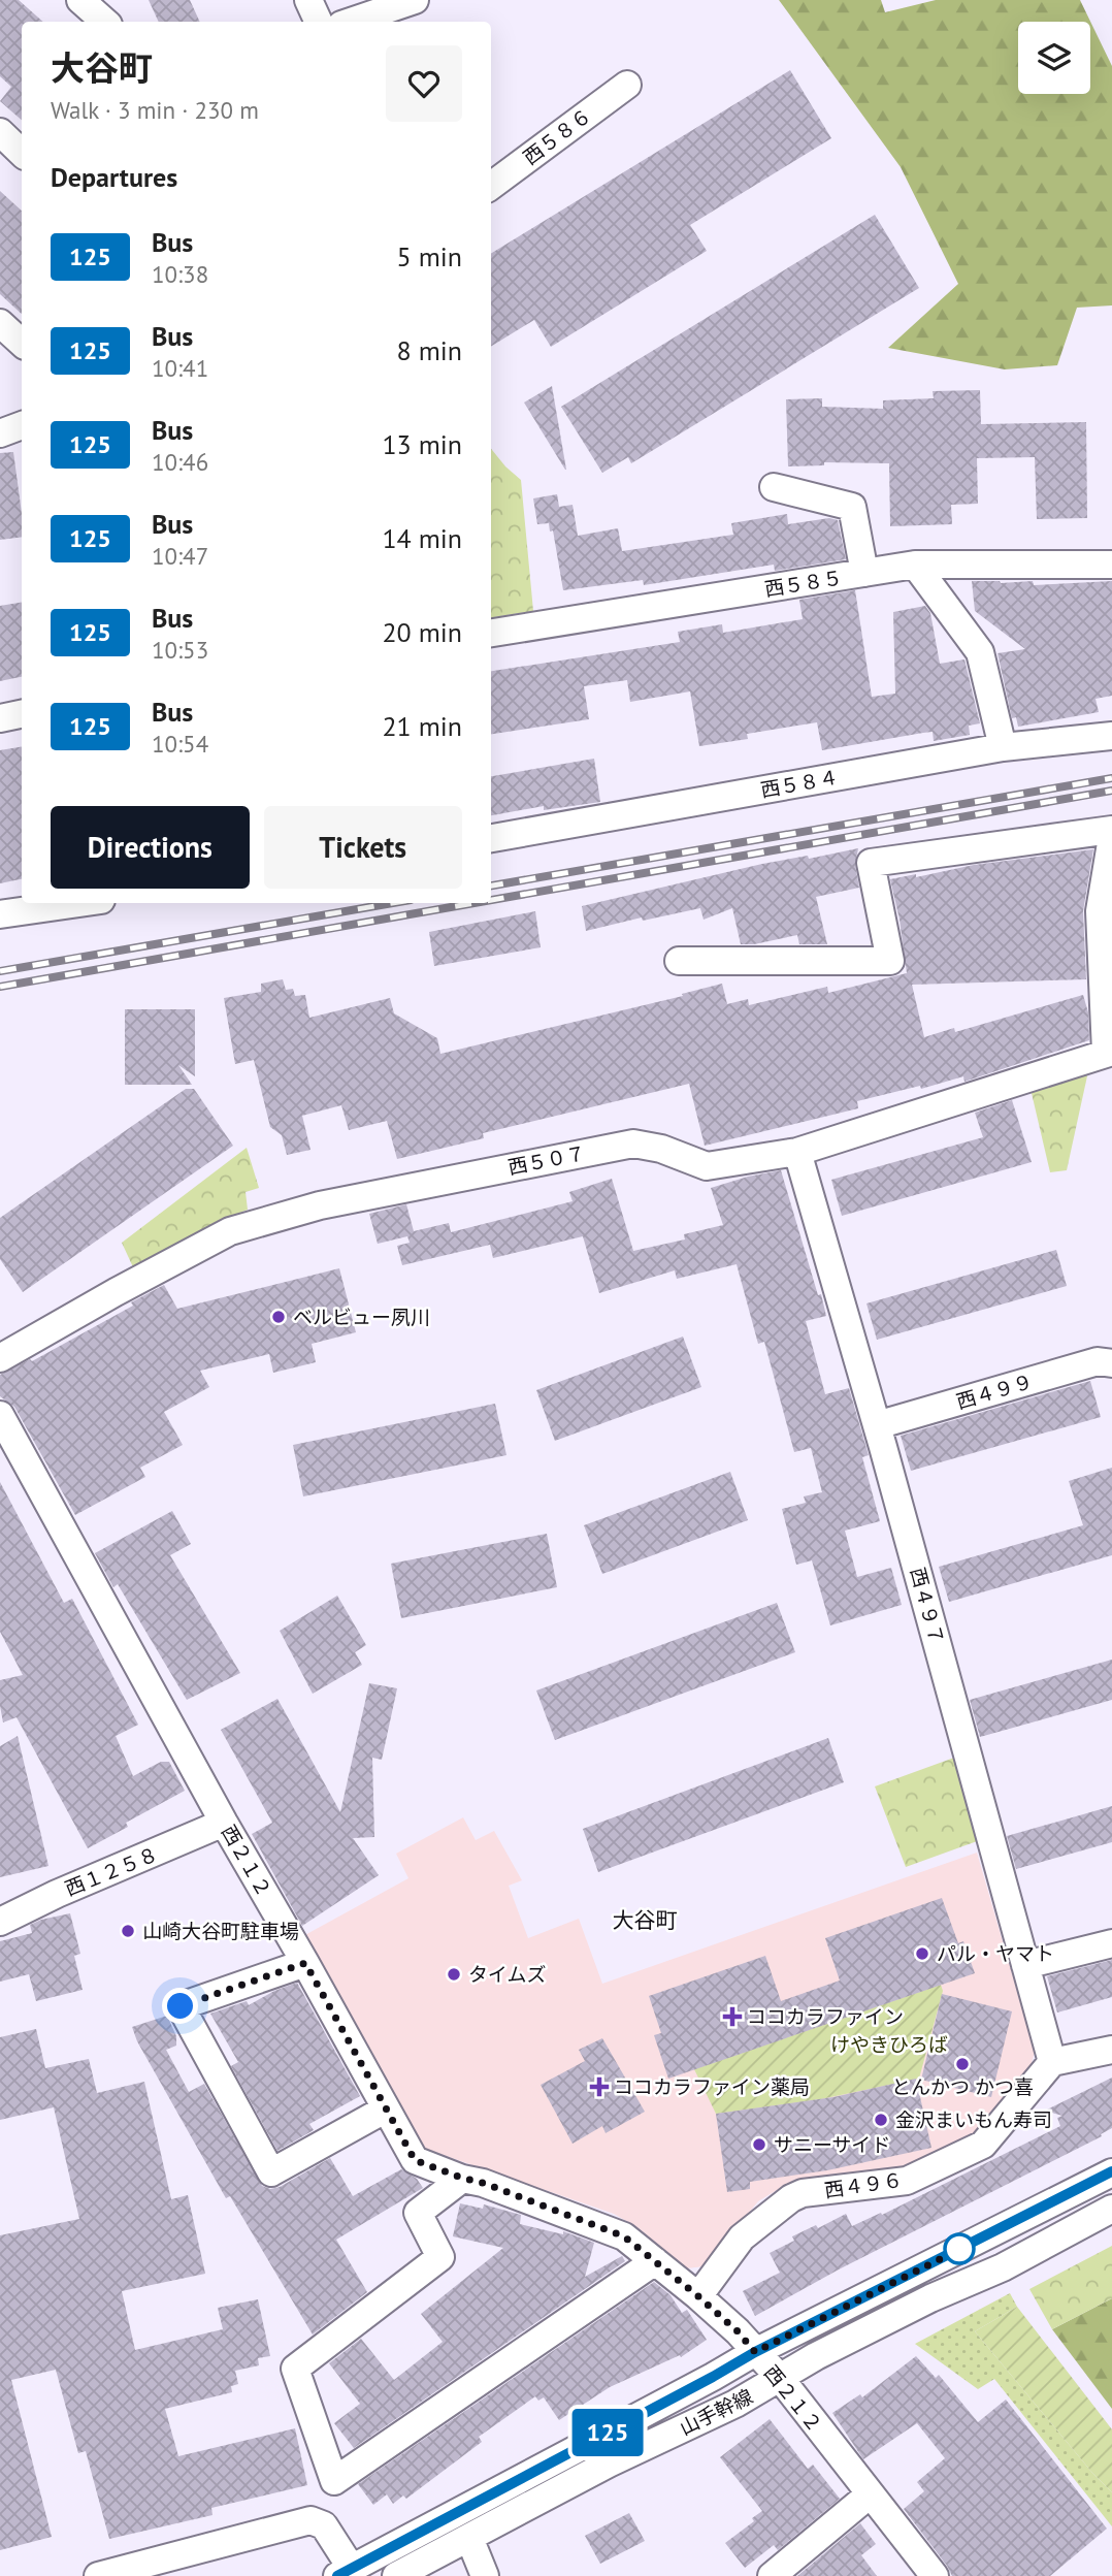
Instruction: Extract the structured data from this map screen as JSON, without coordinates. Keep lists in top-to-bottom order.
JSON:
{
  "streets": {
    "street": [
      "西５８６",
      "西５８５",
      "西５８４",
      "西５０７",
      "西４９９",
      "西４９７",
      "西２１２",
      "西１２５８",
      "西４９６",
      "山手幹線"
    ]
  },
  "crossings": [
    ["西５０７", "西４９７"],
    ["西４９９", "西４９７"],
    ["西４９７", "西４９６"],
    ["西２１２", "西１２５８"],
    ["西２１２", "西４９６"],
    ["西２１２", "山手幹線"]
  ],
  "districts": ["大谷町"],
  "parks": ["けやきひろば"],
  "places": {
    "other": [
      "ベルビュー夙川",
      "山崎大谷町駐車場",
      "パル・ヤマト",
      "タイムズ",
      "とんかつ かつ喜",
      "金沢まいもん寿司",
      "サニーサイド"
    ],
    "health": ["ココカラファイン", "ココカラファイン薬局"]
  },
  "lines": ["bus line 125"],
  "page": {
    "on_map": "125",
    "heading": [
      ["大谷町", "Walk · 3 min · 230 m"],
      "Departures"
    ],
    "list": [
      {
        "mark": "125",
        "name": "Bus",
        "note": "10:38",
        "value": "5 min"
      },
      {
        "mark": "125",
        "name": "Bus",
        "note": "10:41",
        "value": "8 min"
      },
      {
        "mark": "125",
        "name": "Bus",
        "note": "10:46",
        "value": "13 min"
      },
      {
        "mark": "125",
        "name": "Bus",
        "note": "10:47",
        "value": "14 min"
      },
      {
        "mark": "125",
        "name": "Bus",
        "note": "10:53",
        "value": "20 min"
      },
      {
        "mark": "125",
        "name": "Bus",
        "note": "10:54",
        "value": "21 min"
      }
    ],
    "buttons": ["Directions", "Tickets"]
  }
}
